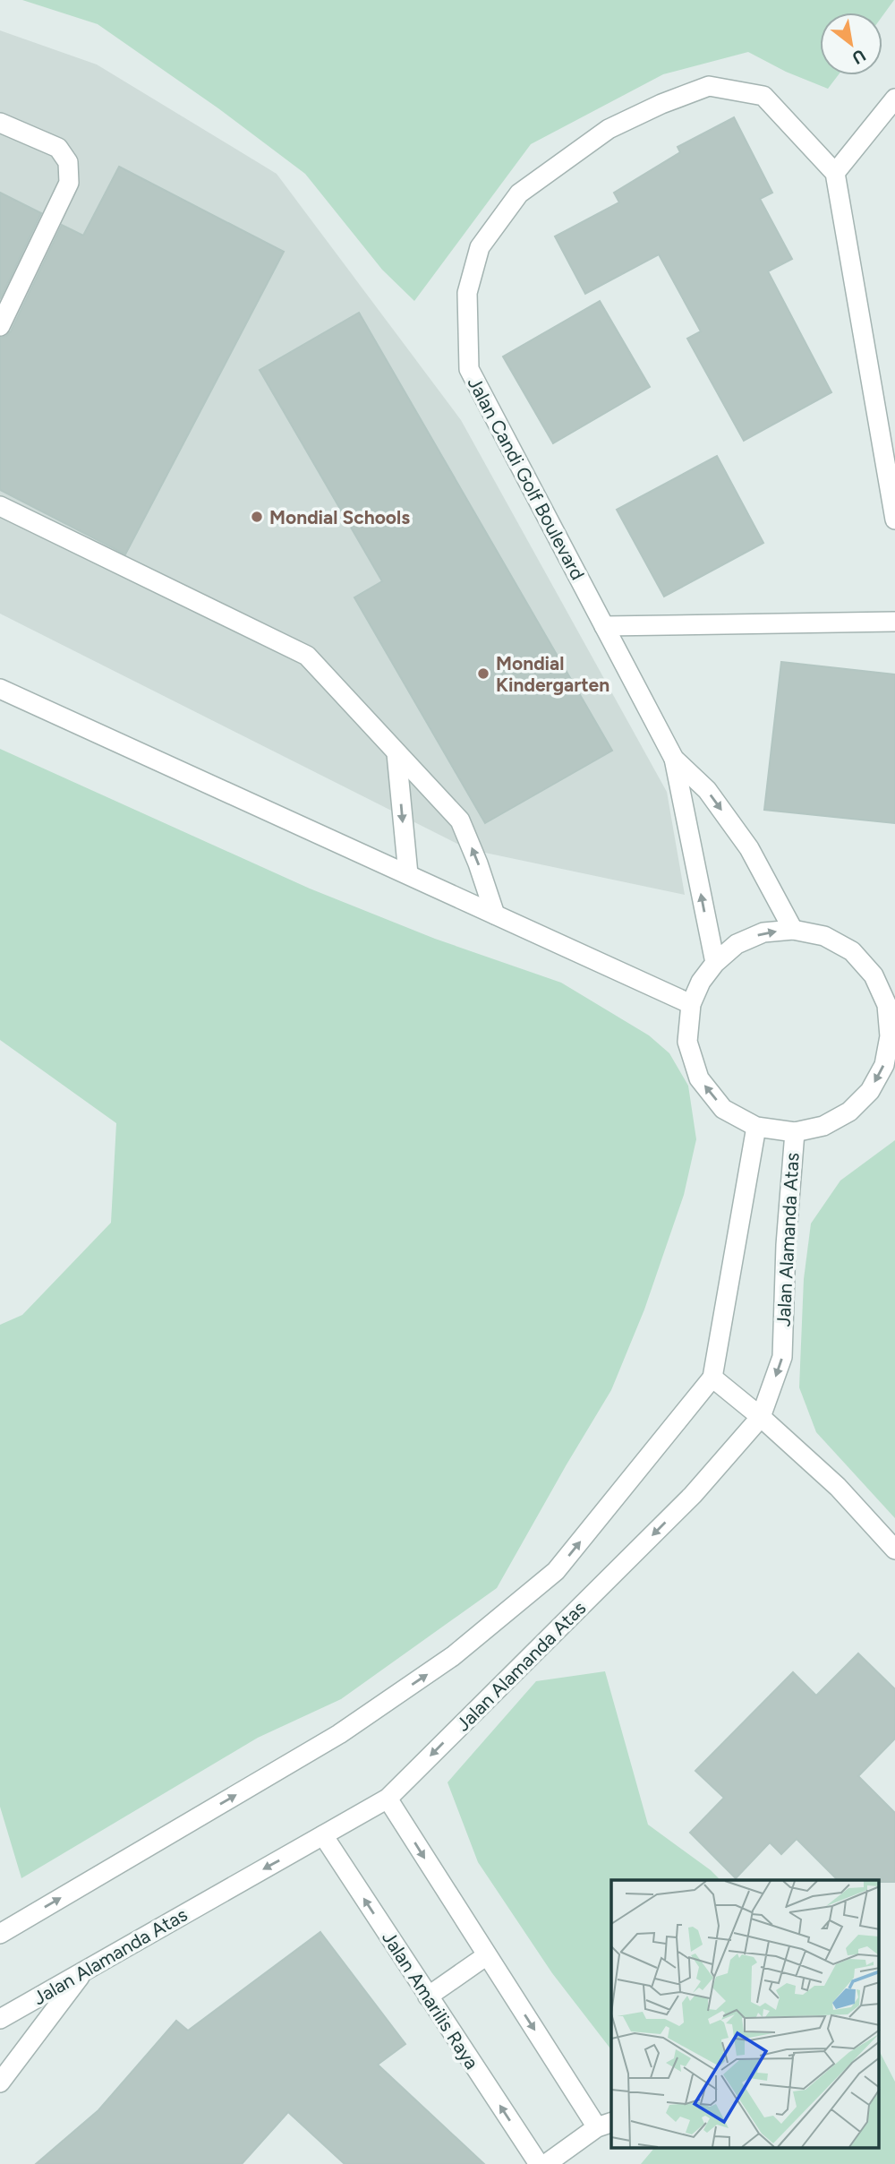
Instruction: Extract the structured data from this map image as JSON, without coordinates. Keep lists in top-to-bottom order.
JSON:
{
  "streets": {
    "street": ["Jalan Candi Golf Boulevard", "Jalan Alamanda Atas", "Jalan Amarilis Raya"]
  },
  "crossings": [
    ["Jalan Candi Golf Boulevard", "Jalan Alamanda Atas"],
    ["Jalan Alamanda Atas", "Jalan Amarilis Raya"]
  ],
  "places": ["Mondial Schools", "Mondial Kindergarten"],
  "north": "bottom right"
}
